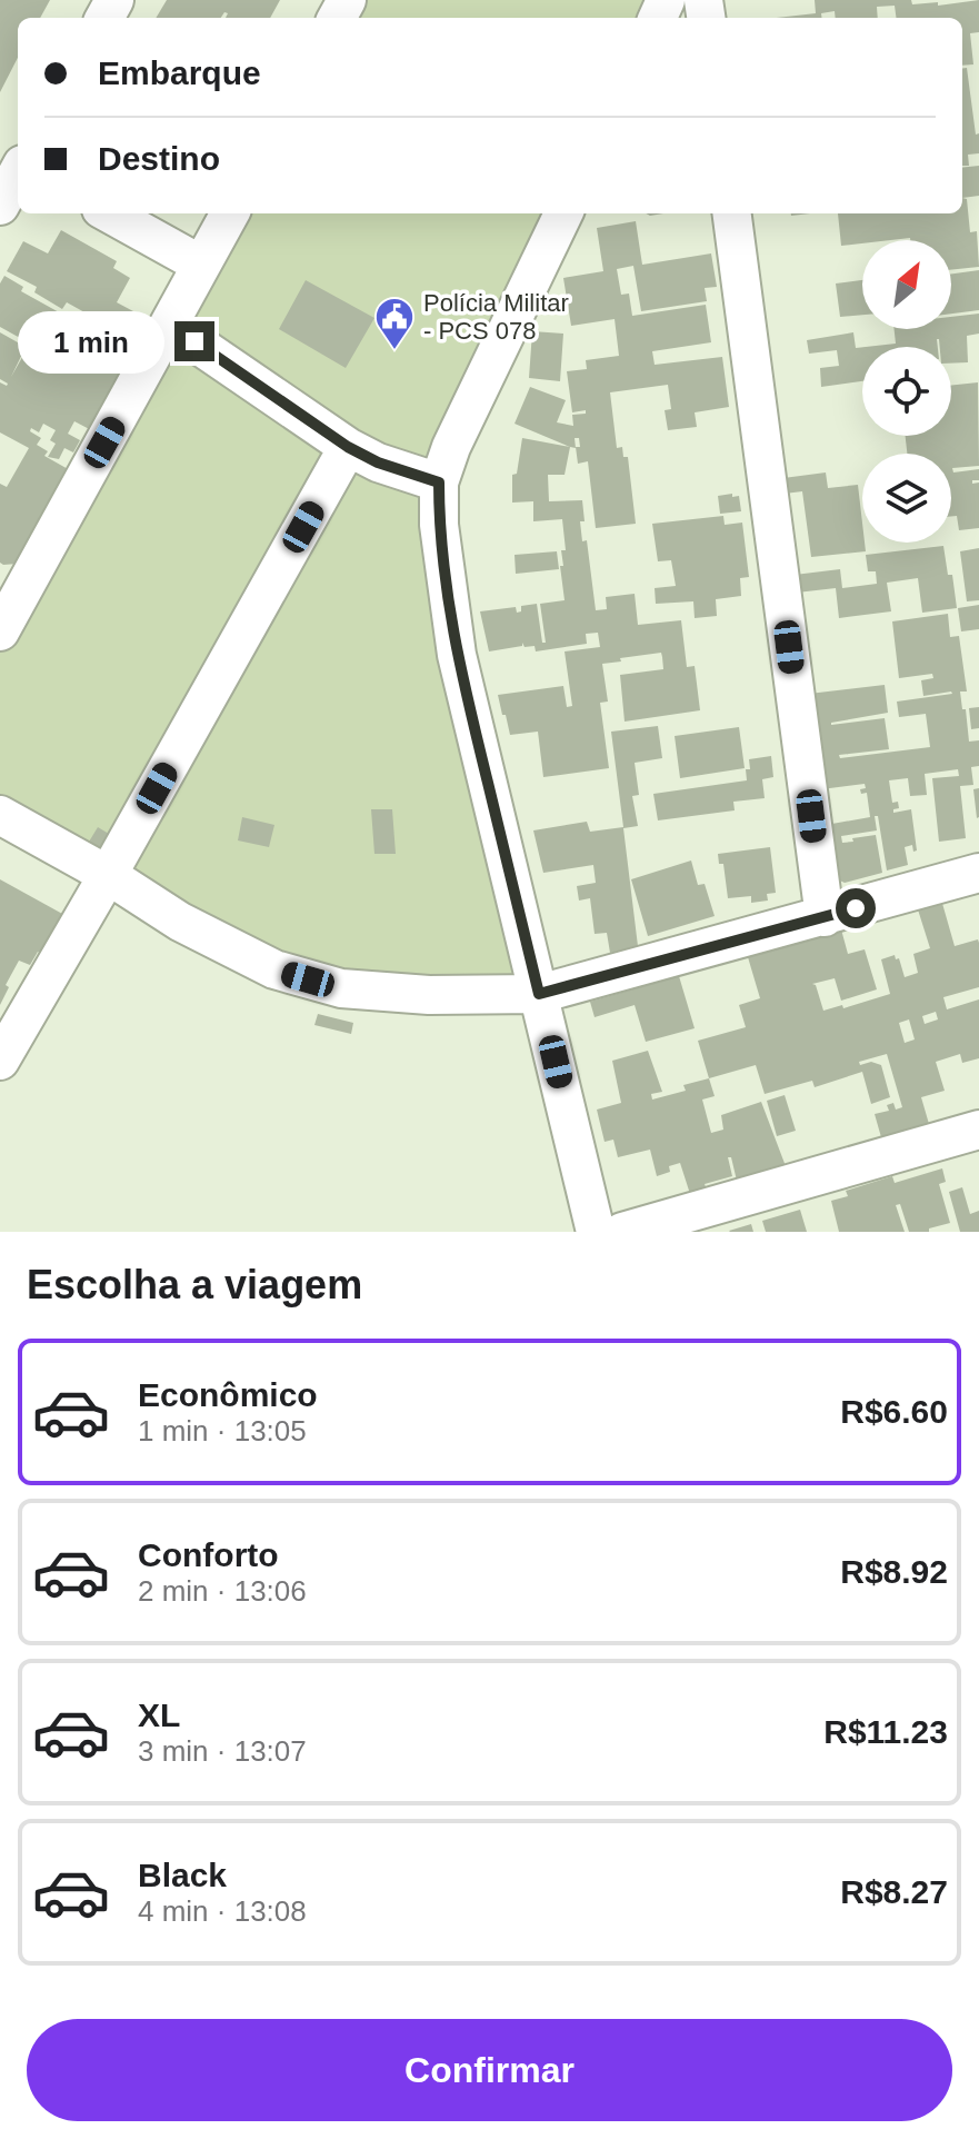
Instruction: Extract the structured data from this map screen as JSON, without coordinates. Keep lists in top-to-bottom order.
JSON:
{
  "places": {
    "public building": ["Polícia Militar - PCS 078"]
  },
  "north": "top right",
  "page": {
    "banner": ["Embarque", "Destino"],
    "bubble": "1 min",
    "heading": "Escolha a viagem",
    "list": [
      {
        "name": "Econômico",
        "note": "1 min · 13:05",
        "value": "R$6.60"
      },
      {
        "name": "Conforto",
        "note": "2 min · 13:06",
        "value": "R$8.92"
      },
      {
        "name": "XL",
        "note": "3 min · 13:07",
        "value": "R$11.23"
      },
      {
        "name": "Black",
        "note": "4 min · 13:08",
        "value": "R$8.27"
      }
    ],
    "buttons": "Confirmar"
  }
}
